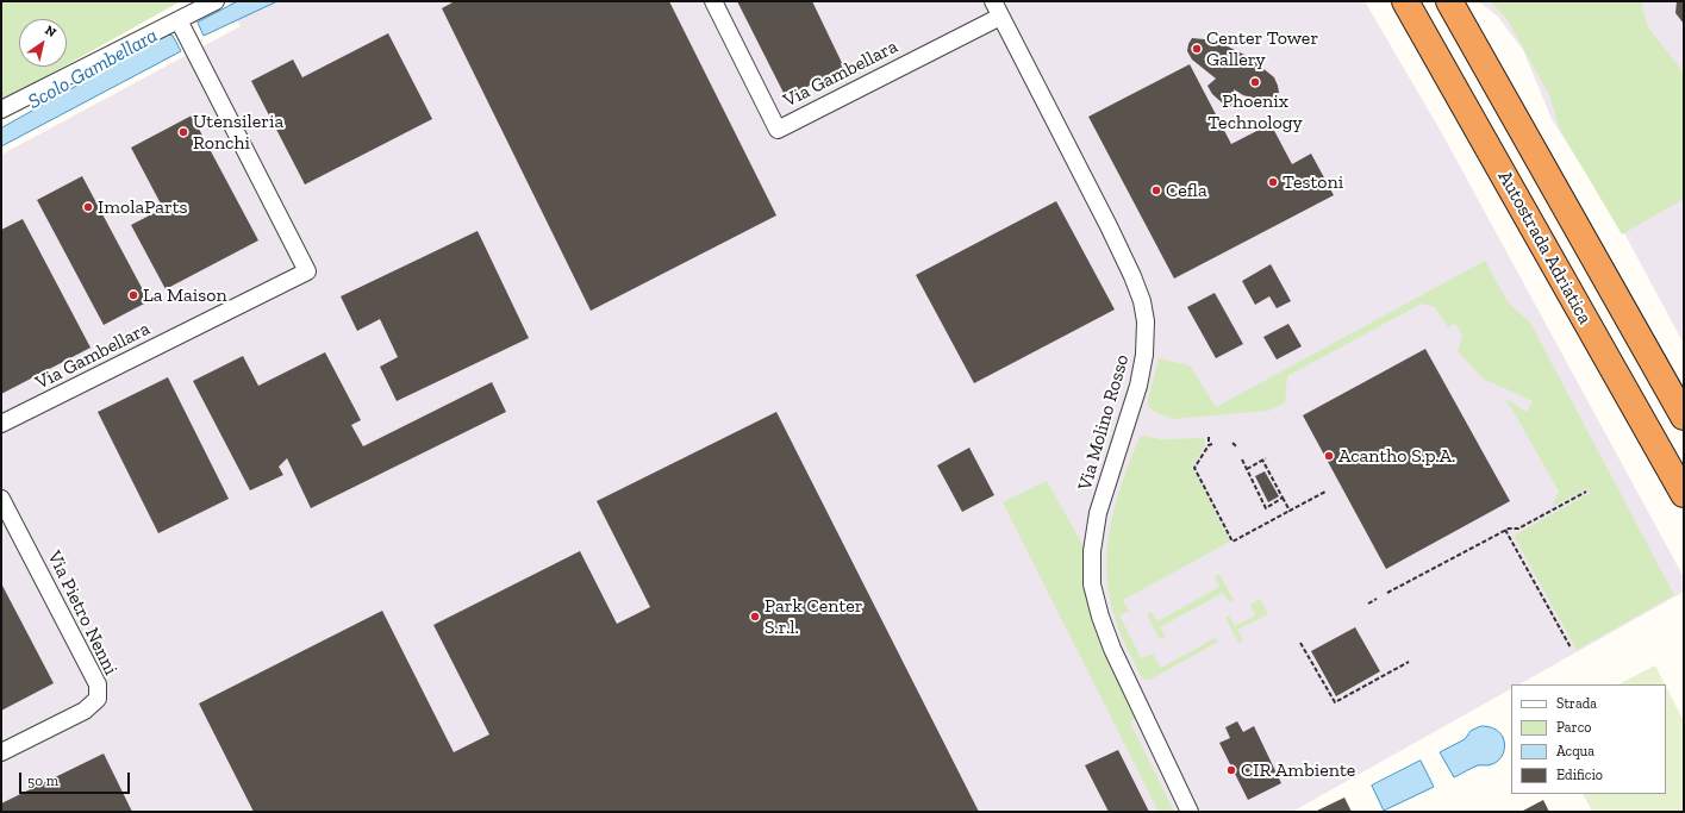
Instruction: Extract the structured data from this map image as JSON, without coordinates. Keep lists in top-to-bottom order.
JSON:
{
  "streets": {
    "highway": ["Autostrada Adriatica"],
    "street": ["Via Gambellara", "Via Molino Rosso", "Via Pietro Nenni"]
  },
  "crossings": [
    ["Via Gambellara", "Via Molino Rosso"]
  ],
  "water": ["Scolo Gambellara"],
  "places": [
    "Center Tower Gallery",
    "Phoenix Technology",
    "Utensileria Ronchi",
    "Testoni",
    "Cefla",
    "ImolaParts",
    "La Maison",
    "Acantho S.p.A.",
    "Park Center S.r.l.",
    "CIR Ambiente"
  ],
  "legend": [
    "Strada",
    "Parco",
    "Acqua",
    "Edificio"
  ],
  "scale_bar": "50 m",
  "north": "top right"
}
